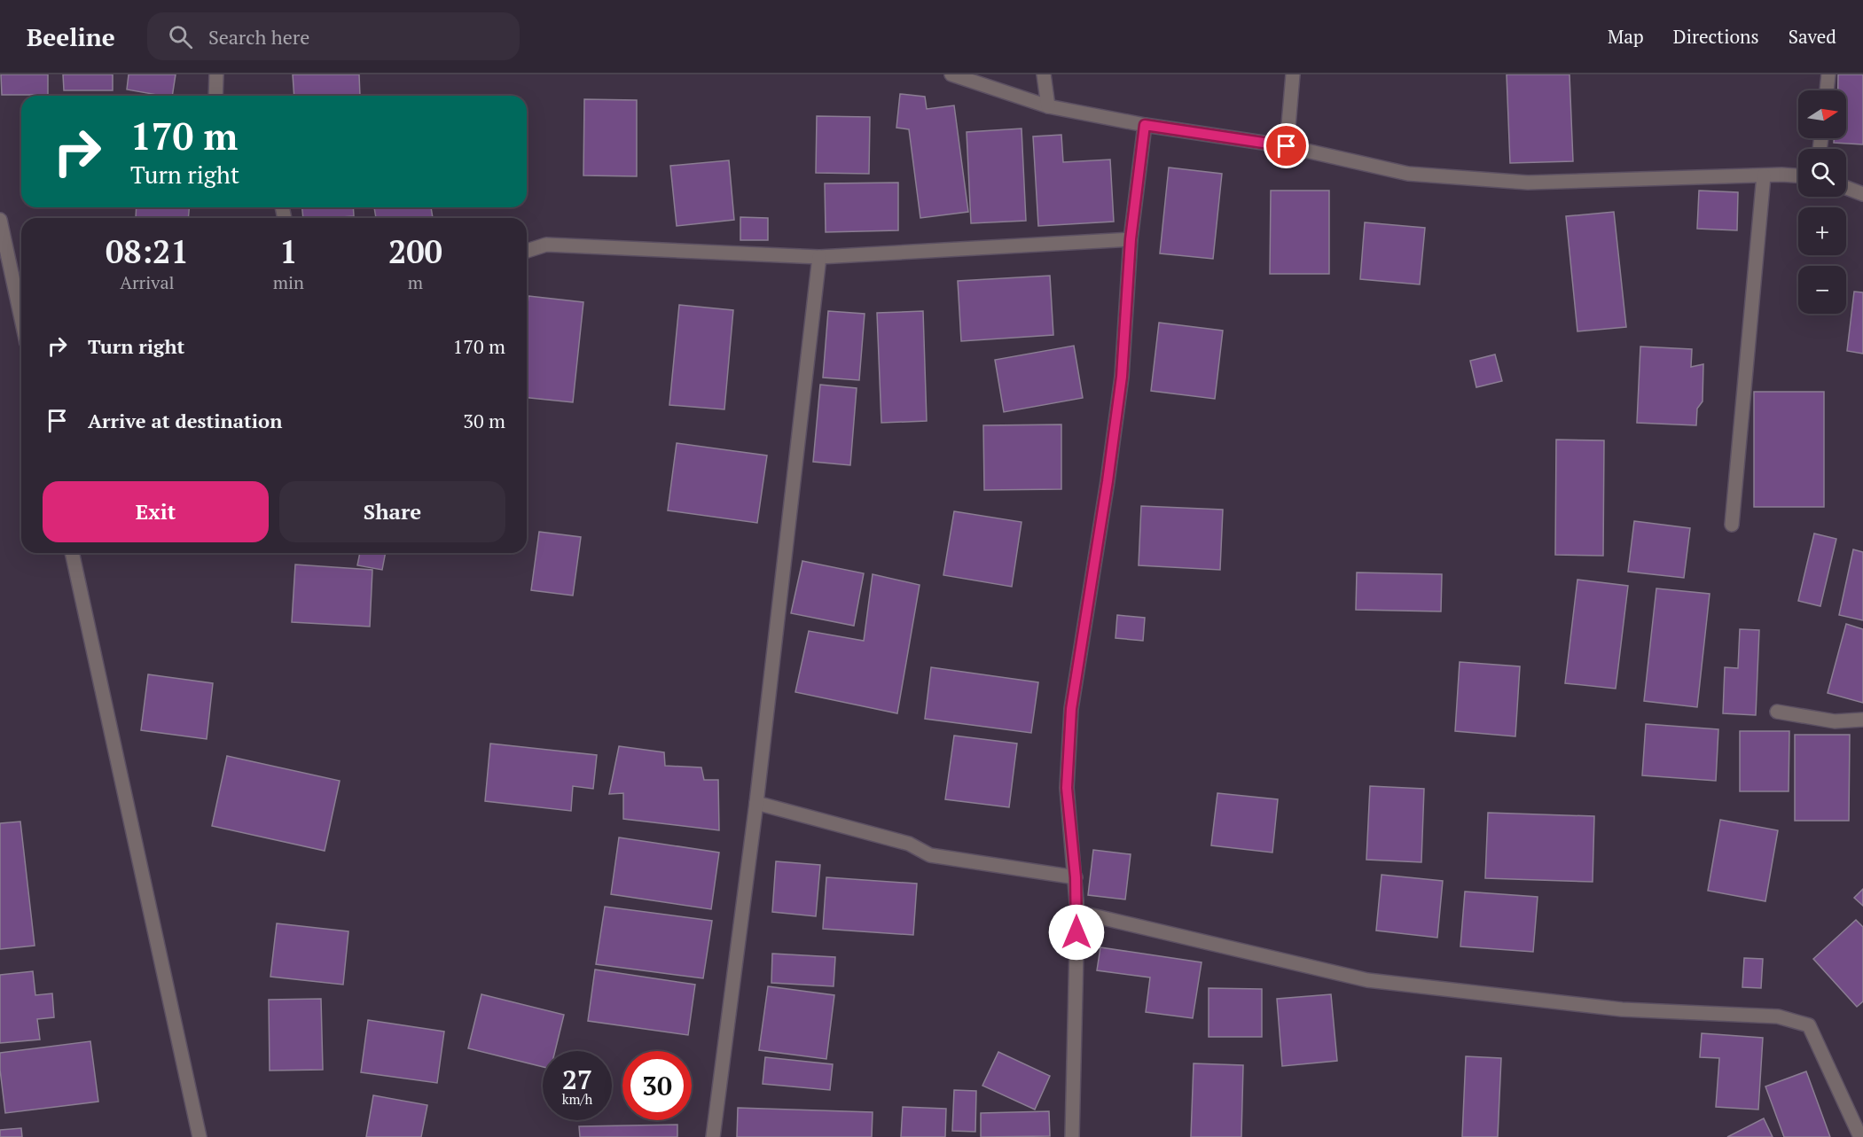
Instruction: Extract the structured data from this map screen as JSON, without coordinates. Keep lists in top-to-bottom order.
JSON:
{
  "north": "right",
  "page": {
    "header": "Beeline",
    "search": "Search here",
    "nav": ["Map", "Directions", "Saved"],
    "map_buttons": ["+", "−"],
    "turn": ["170 m", "Turn right"],
    "eta": [
      "08:21",
      "Arrival",
      "1",
      "min",
      "200",
      "m"
    ],
    "list": [
      {
        "name": "Turn right",
        "value": "170 m"
      },
      {
        "name": "Arrive at destination",
        "value": "30 m"
      }
    ],
    "buttons": ["Exit", "Share"],
    "speed": "27 km/h",
    "limit": "30"
  }
}
